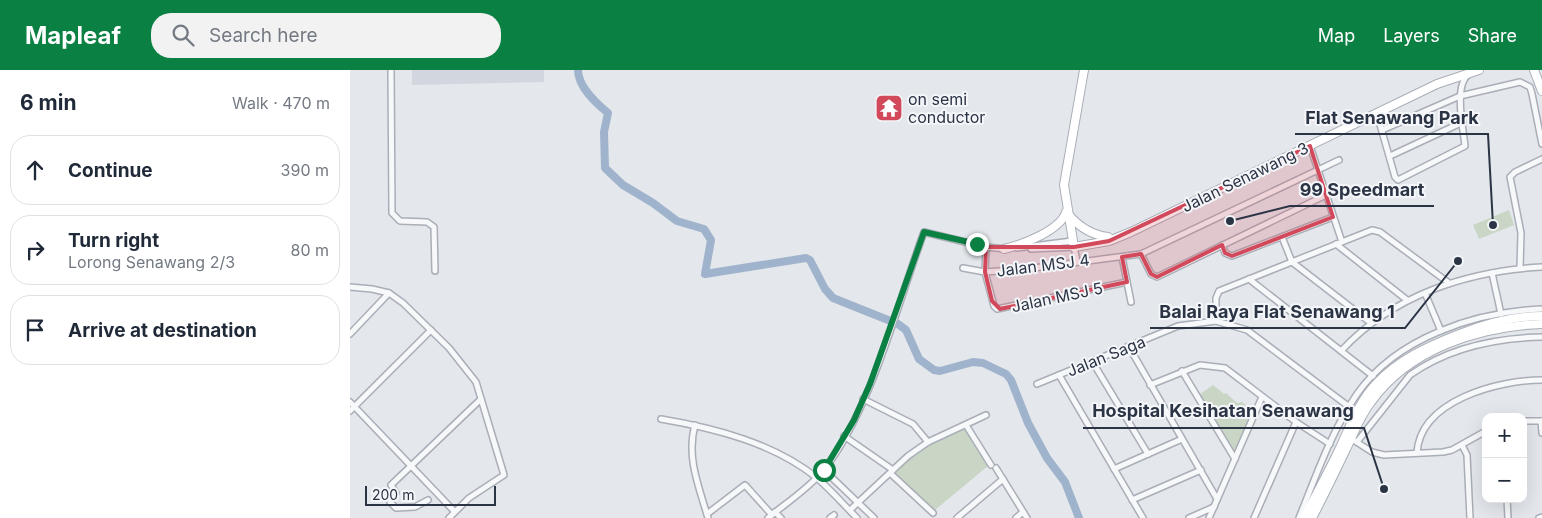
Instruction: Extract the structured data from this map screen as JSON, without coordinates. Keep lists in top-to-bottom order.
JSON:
{
  "streets": {
    "street": [
      "Jalan Senawang 3",
      "Jalan MSJ 4",
      "Jalan MSJ 5",
      "Jalan Saga"
    ]
  },
  "crossings": [
    ["Jalan MSJ 4", "Jalan MSJ 5"]
  ],
  "places": {
    "temple": ["on semi conductor"],
    "other": [
      "99 Speedmart",
      "Flat Senawang Park",
      "Balai Raya Flat Senawang 1",
      "Hospital Kesihatan Senawang"
    ]
  },
  "scale_bar": "200 m",
  "page": {
    "header": "Mapleaf",
    "search": "Search here",
    "nav": ["Map", "Layers", "Share"],
    "heading": ["6 min", "Walk · 470 m"],
    "list": [
      ["Continue", "390 m"],
      ["Turn right", "Lorong Senawang 2/3", "80 m"],
      "Arrive at destination"
    ],
    "map_buttons": ["+", "−"],
    "scale": "200 m"
  }
}
